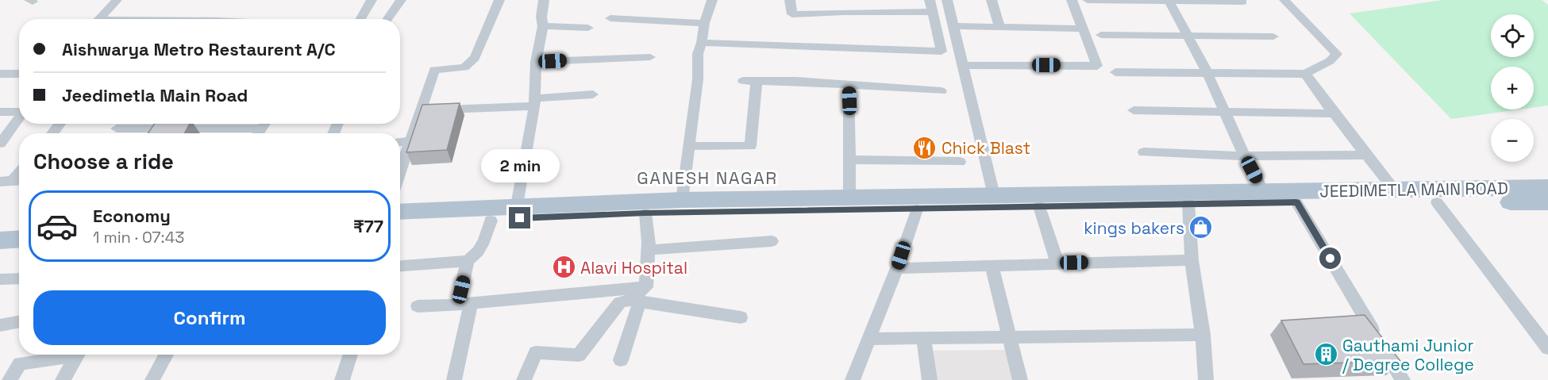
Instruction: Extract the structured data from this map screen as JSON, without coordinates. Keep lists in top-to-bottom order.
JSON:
{
  "streets": {
    "main road": ["JEEDIMETLA MAIN ROAD"]
  },
  "districts": ["GANESH NAGAR"],
  "places": {
    "restaurant": ["Chick Blast"],
    "shop": ["kings bakers"],
    "hospital": ["Alavi Hospital"],
    "building": ["Gauthami Junior / Degree College"]
  },
  "page": {
    "map_buttons": ["+", "−"],
    "banner": ["Aishwarya Metro Restaurent A/C", "Jeedimetla Main Road"],
    "heading": "Choose a ride",
    "bubble": "2 min",
    "list": [
      {
        "name": "Economy",
        "note": "1 min · 07:43",
        "value": "₹77"
      }
    ],
    "buttons": "Confirm"
  }
}
